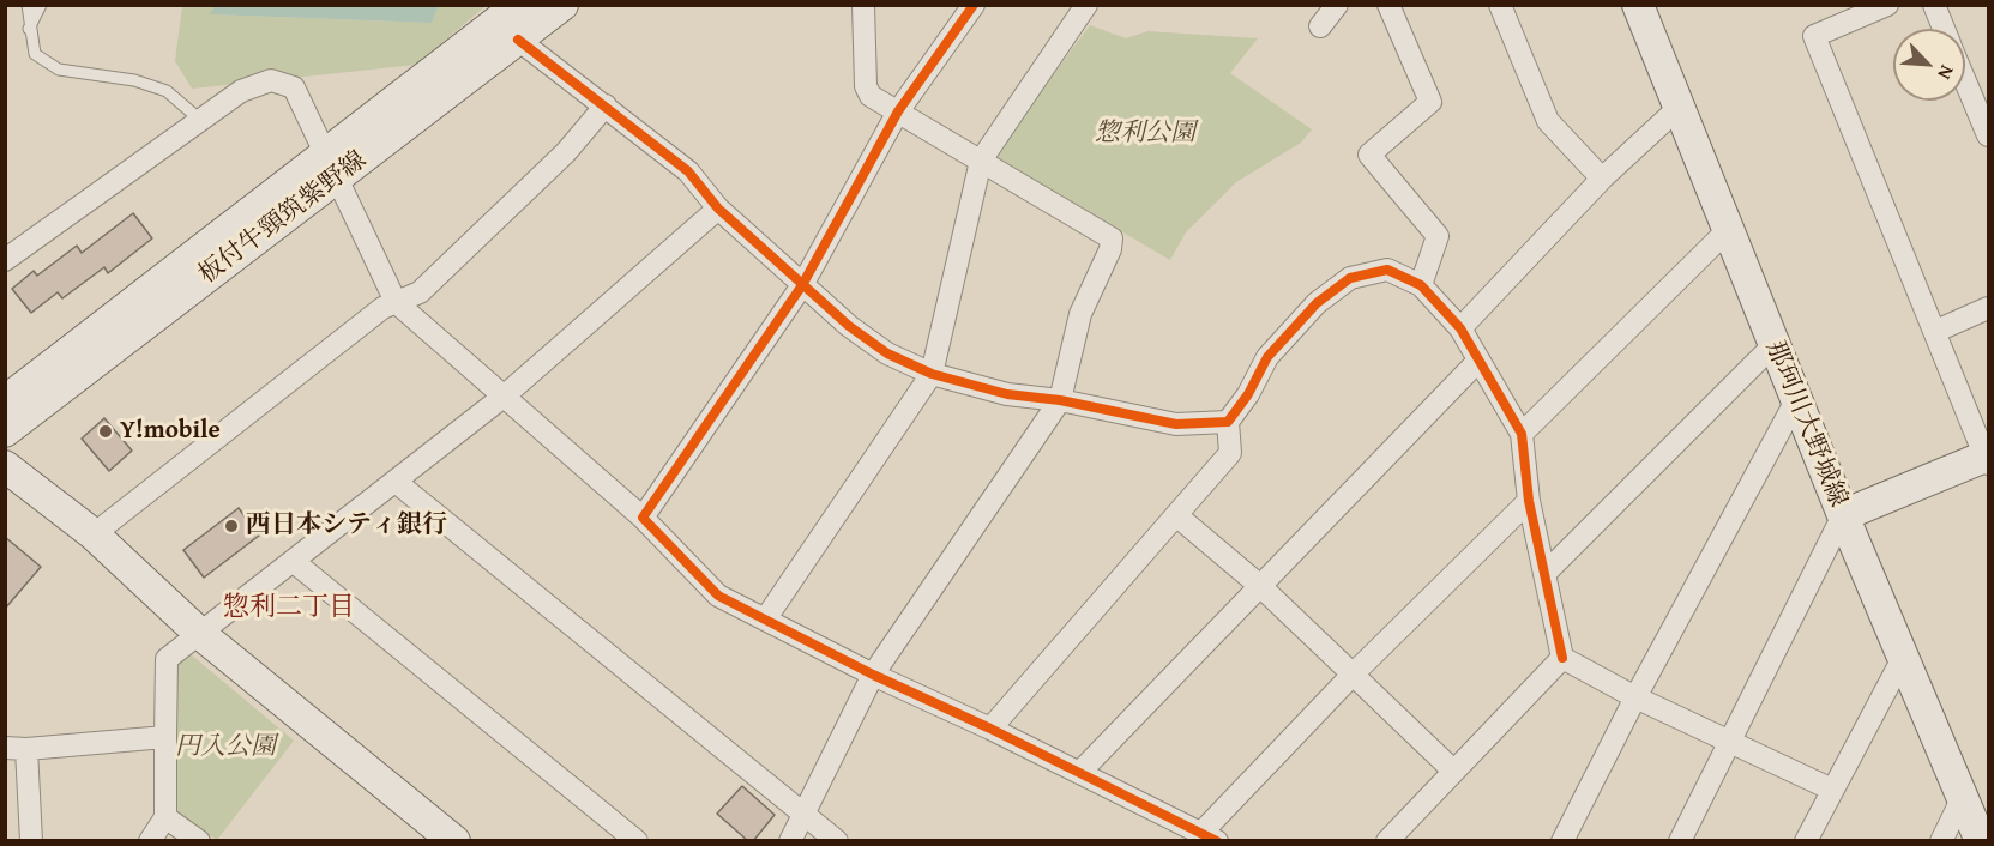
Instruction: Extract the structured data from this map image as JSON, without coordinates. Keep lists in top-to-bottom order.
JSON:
{
  "streets": {
    "main road": ["板付牛頸筑紫野線", "那珂川大野城線"]
  },
  "districts": ["惣利二丁目"],
  "parks": ["惣利公園", "円入公園"],
  "places": ["Y!mobile", "西日本シティ銀行"],
  "north": "bottom right"
}
